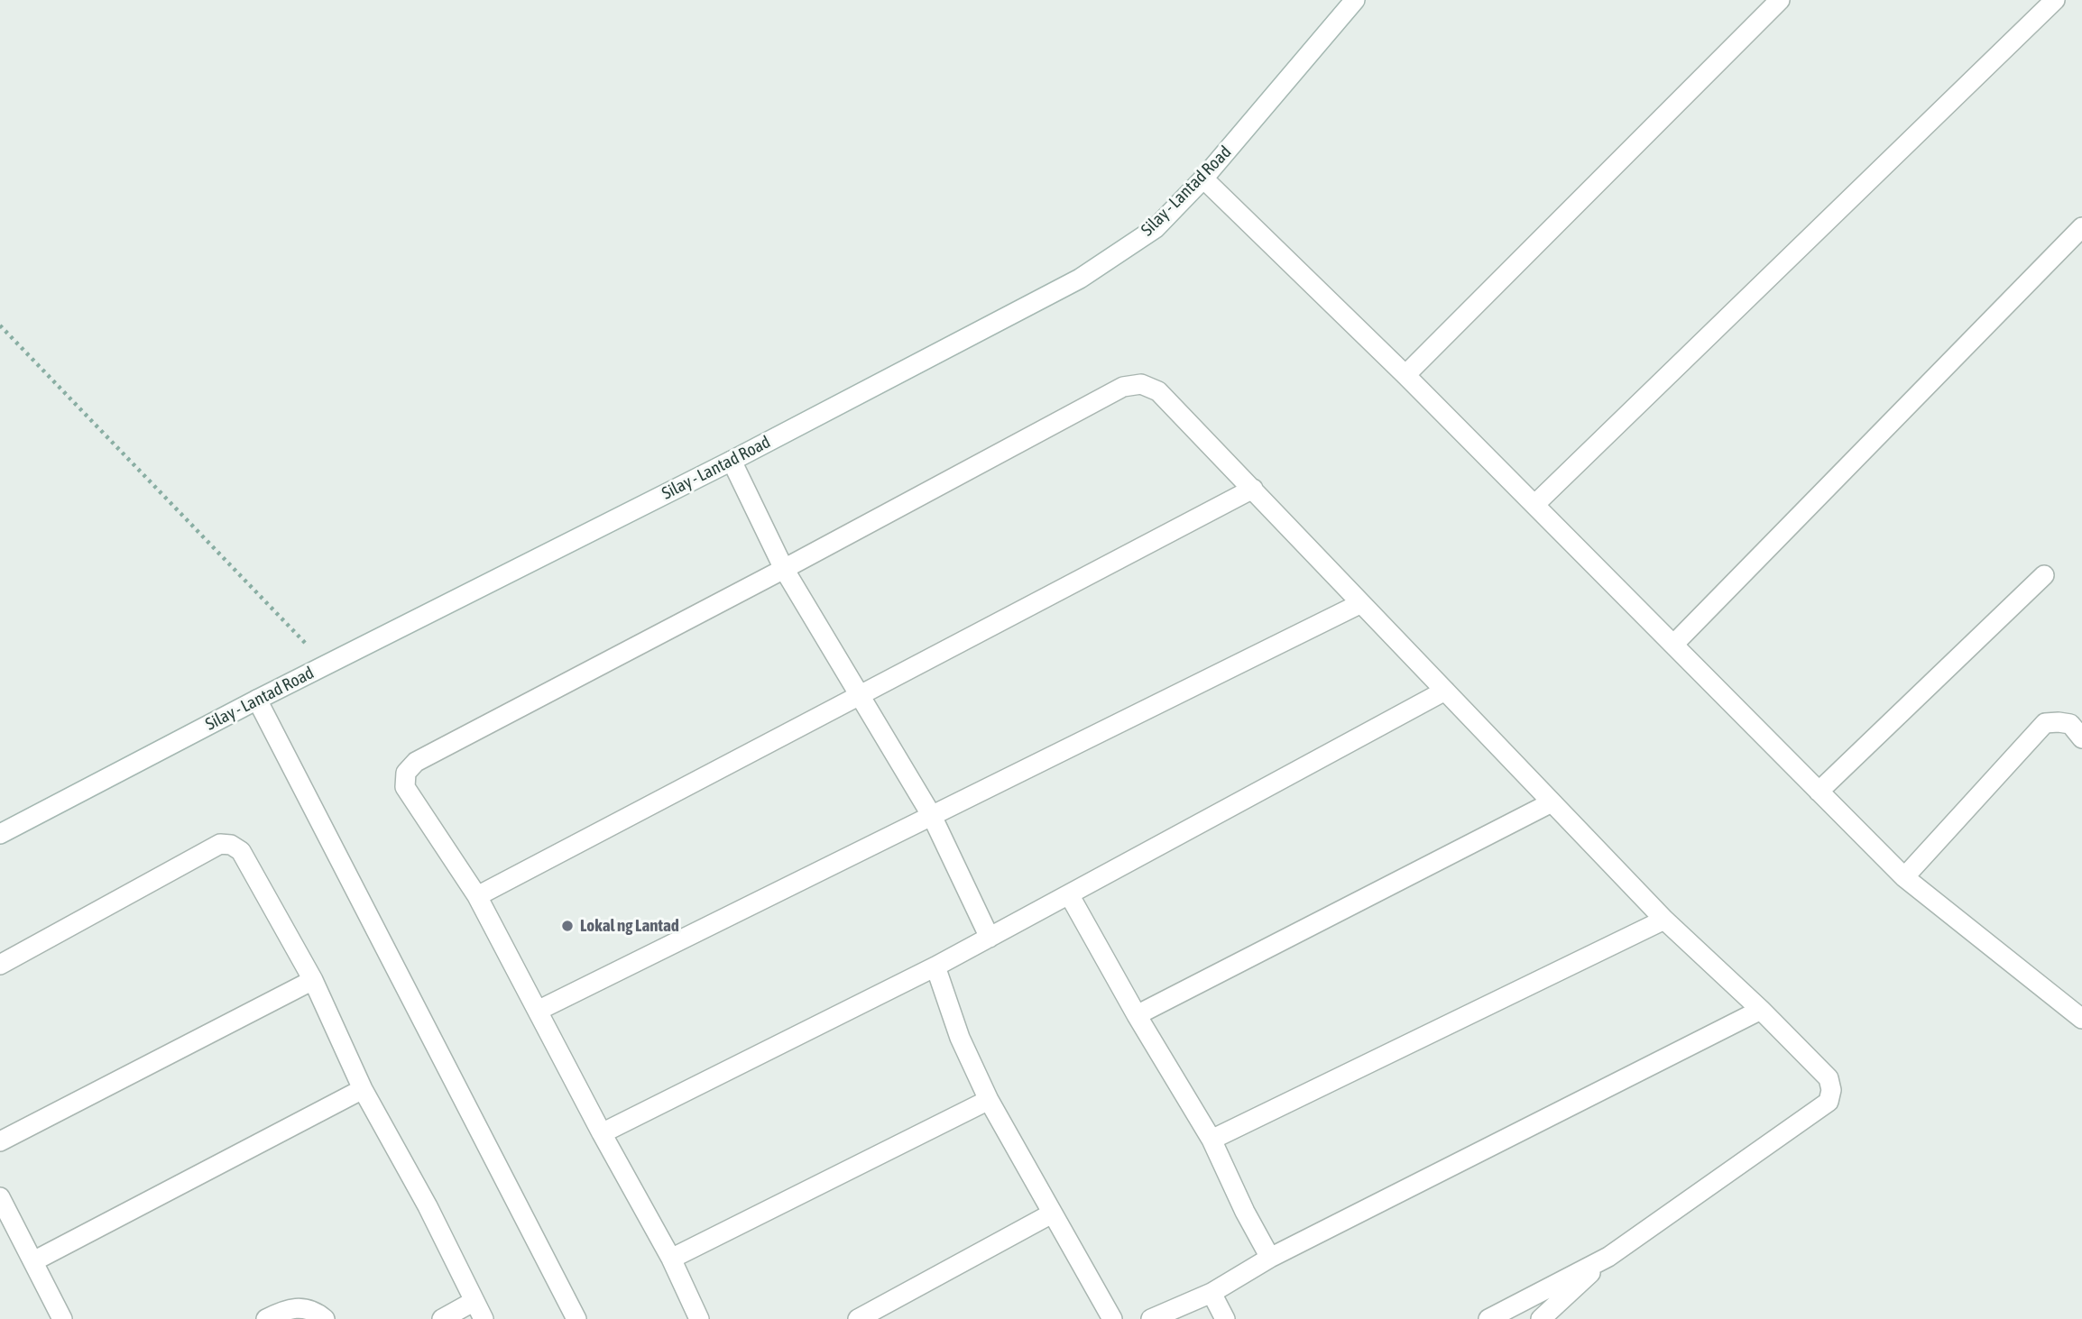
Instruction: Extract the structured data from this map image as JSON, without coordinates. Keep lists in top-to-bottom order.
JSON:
{
  "streets": {
    "street": ["Silay - Lantad Road"]
  },
  "places": ["Lokal ng Lantad"]
}
